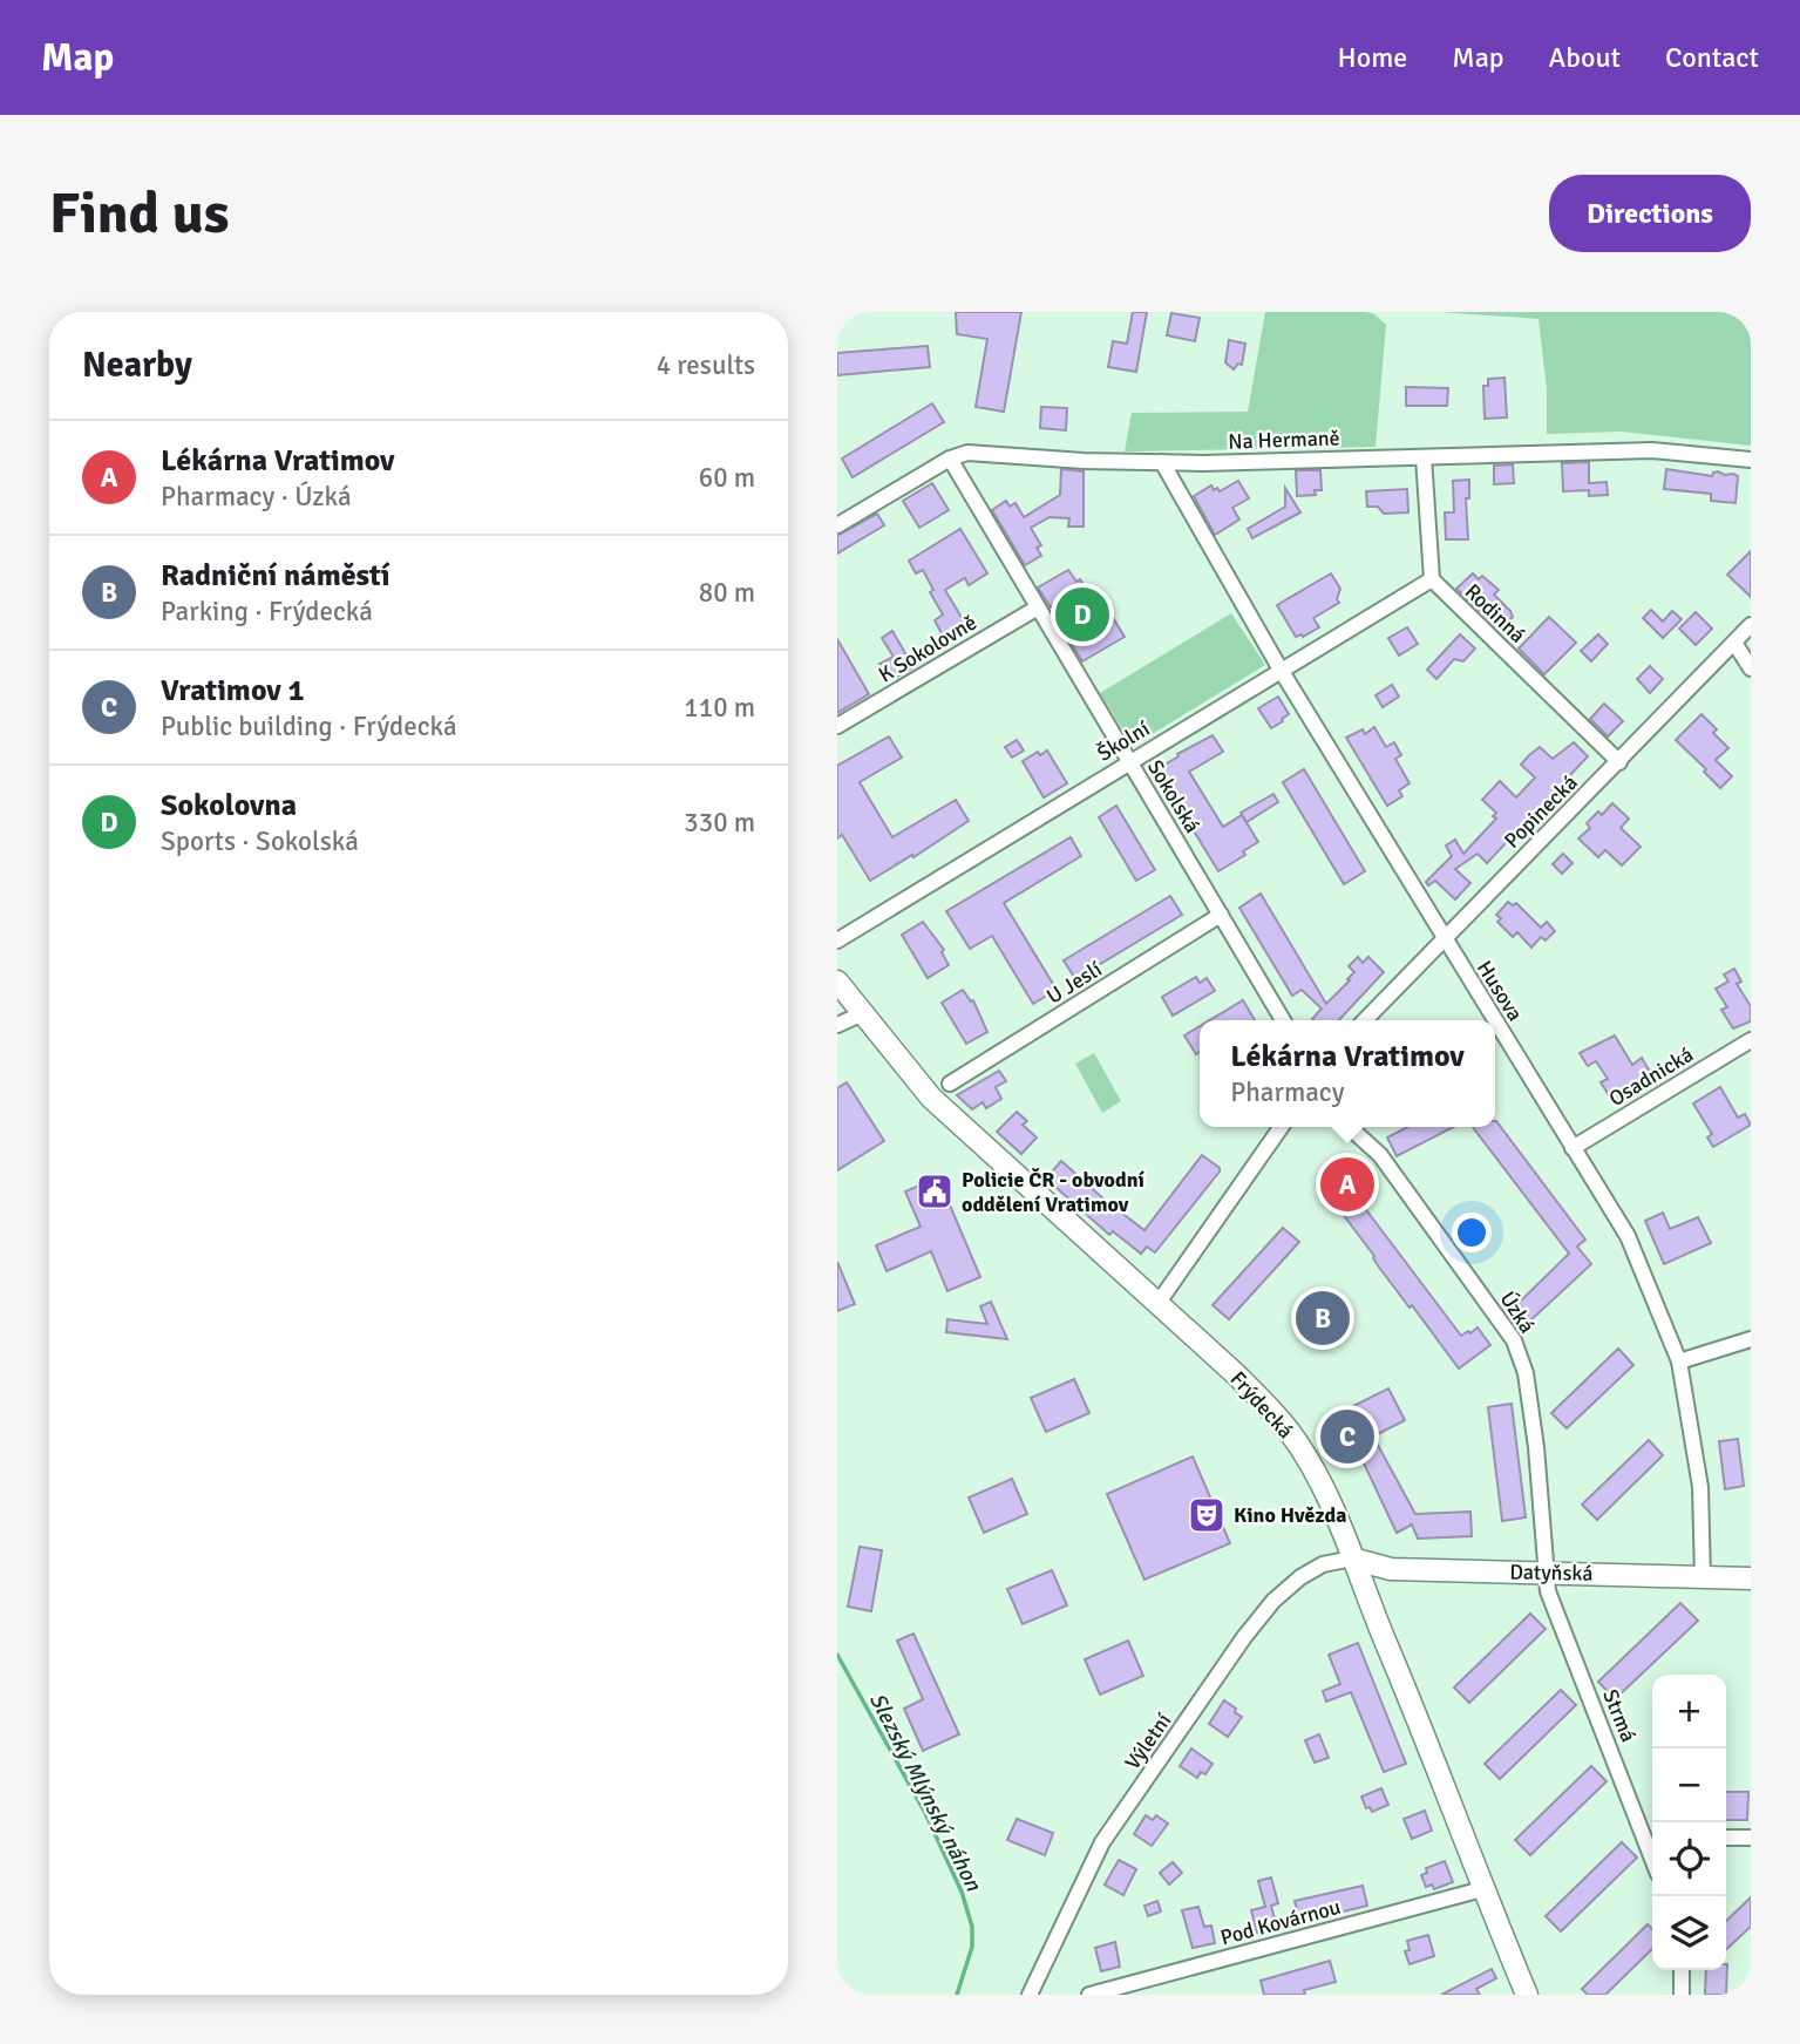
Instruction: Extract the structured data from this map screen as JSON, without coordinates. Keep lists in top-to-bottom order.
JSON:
{
  "streets": {
    "main road": ["Frýdecká", "Datyňská"],
    "street": [
      "Na Hermaně",
      "Rodinná",
      "K Sokolovně",
      "Školní",
      "Sokolská",
      "Popinecká",
      "U Jeslí",
      "Husova",
      "Osadnická",
      "Úzká",
      "Strmá",
      "Výletní",
      "Pod Kovárnou"
    ]
  },
  "crossings": [
    ["Na Hermaně", "Sokolská"],
    ["Na Hermaně", "Husova"],
    ["Rodinná", "Školní"],
    ["Rodinná", "Popinecká"],
    ["K Sokolovně", "Sokolská"],
    ["Školní", "Sokolská"],
    ["Školní", "Husova"],
    ["Sokolská", "U Jeslí"],
    ["Popinecká", "Husova"],
    ["Husova", "Osadnická"],
    ["Husova", "Datyňská"],
    ["Úzká", "Datyňská"],
    ["Úzká", "Strmá"],
    ["Frýdecká", "Datyňská"],
    ["Frýdecká", "Výletní"],
    ["Frýdecká", "Pod Kovárnou"],
    ["Datyňská", "Strmá"],
    ["Datyňská", "Výletní"]
  ],
  "water": ["Slezský Mlýnský náhon"],
  "places": {
    "public building": ["Policie ČR - obvodní oddělení Vratimov"],
    "theatre": ["Kino Hvězda"]
  },
  "page": {
    "header": "Map",
    "nav": [
      "Home",
      "Map",
      "About",
      "Contact"
    ],
    "buttons": "Directions",
    "title": "Find us",
    "heading": ["Nearby", "4 results"],
    "list": [
      {
        "mark": "A",
        "name": "Lékárna Vratimov",
        "note": "Pharmacy · Úzká",
        "value": "60 m"
      },
      {
        "mark": "B",
        "name": "Radniční náměstí",
        "note": "Parking · Frýdecká",
        "value": "80 m"
      },
      {
        "mark": "C",
        "name": "Vratimov 1",
        "note": "Public building · Frýdecká",
        "value": "110 m"
      },
      {
        "mark": "D",
        "name": "Sokolovna",
        "note": "Sports · Sokolská",
        "value": "330 m"
      }
    ],
    "pins": [
      "D",
      "A",
      "B",
      "C"
    ],
    "popup": ["Lékárna Vratimov", "Pharmacy"],
    "map_buttons": ["+", "−"]
  }
}
